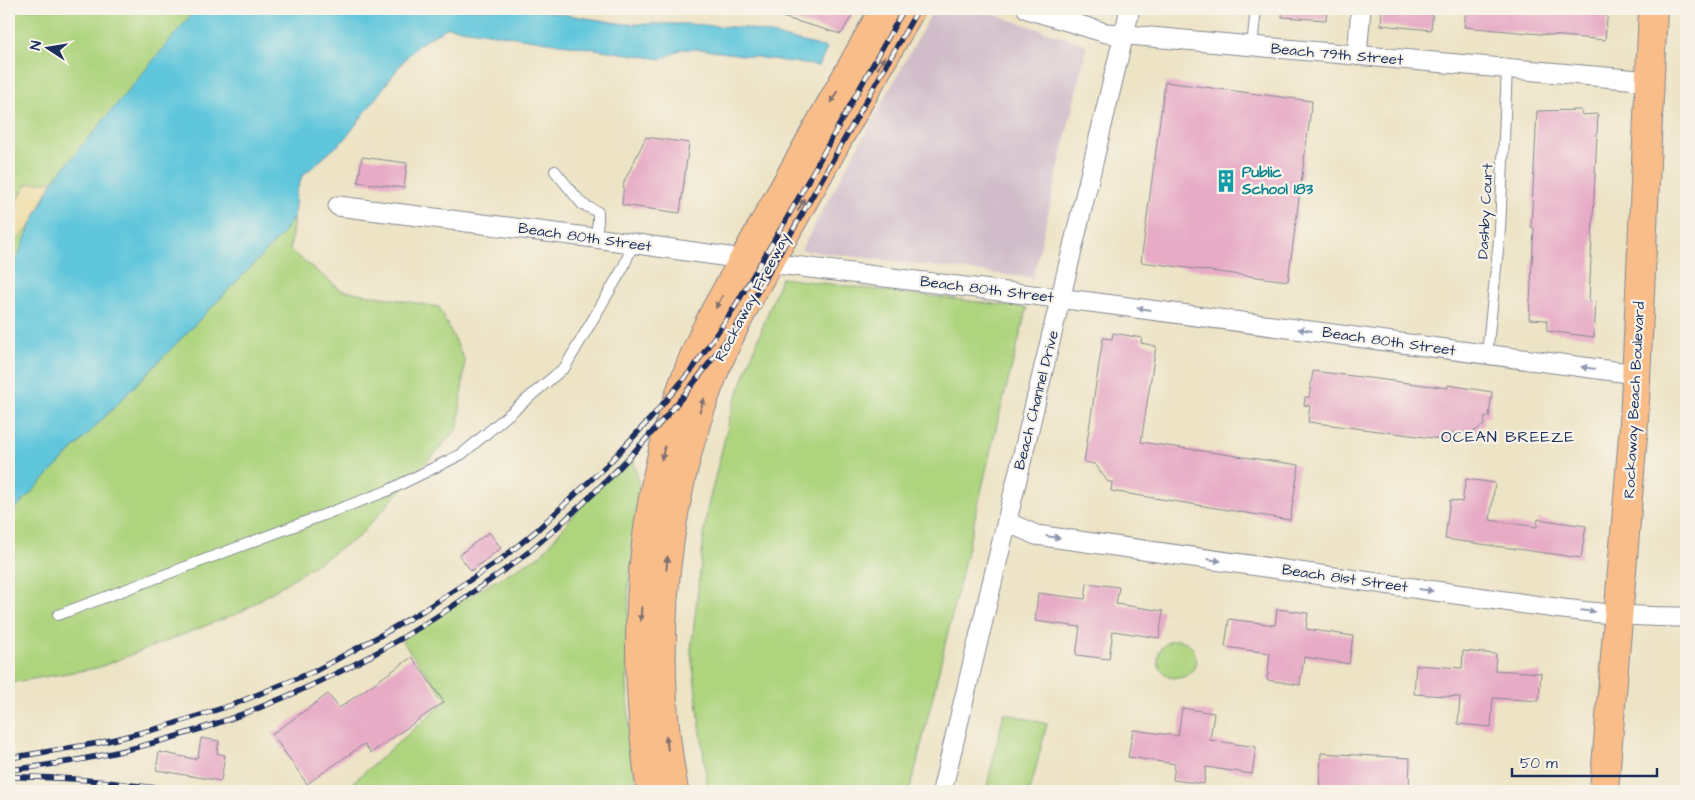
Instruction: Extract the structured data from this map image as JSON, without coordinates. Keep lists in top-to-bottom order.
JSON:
{
  "streets": {
    "main road": ["Rockaway Freeway", "Rockaway Beach Boulevard"],
    "street": [
      "Beach 79th Street",
      "Beach 80th Street",
      "Beach Channel Drive",
      "Beach 81st Street"
    ],
    "lane": ["Dashby Court"]
  },
  "crossings": [
    ["Beach 79th Street", "Dashby Court"],
    ["Beach 79th Street", "Beach Channel Drive"],
    ["Beach 79th Street", "Rockaway Beach Boulevard"],
    ["Dashby Court", "Beach 80th Street"],
    ["Beach 80th Street", "Rockaway Freeway"],
    ["Beach 80th Street", "Beach Channel Drive"],
    ["Beach 80th Street", "Rockaway Beach Boulevard"],
    ["Beach Channel Drive", "Beach 81st Street"],
    ["Rockaway Beach Boulevard", "Beach 81st Street"]
  ],
  "one_way": ["Beach 80th Street", "Beach 81st Street"],
  "districts": ["OCEAN BREEZE"],
  "places": {
    "building": ["Public School 183"]
  },
  "scale_bar": "50 m",
  "north": "left"
}
